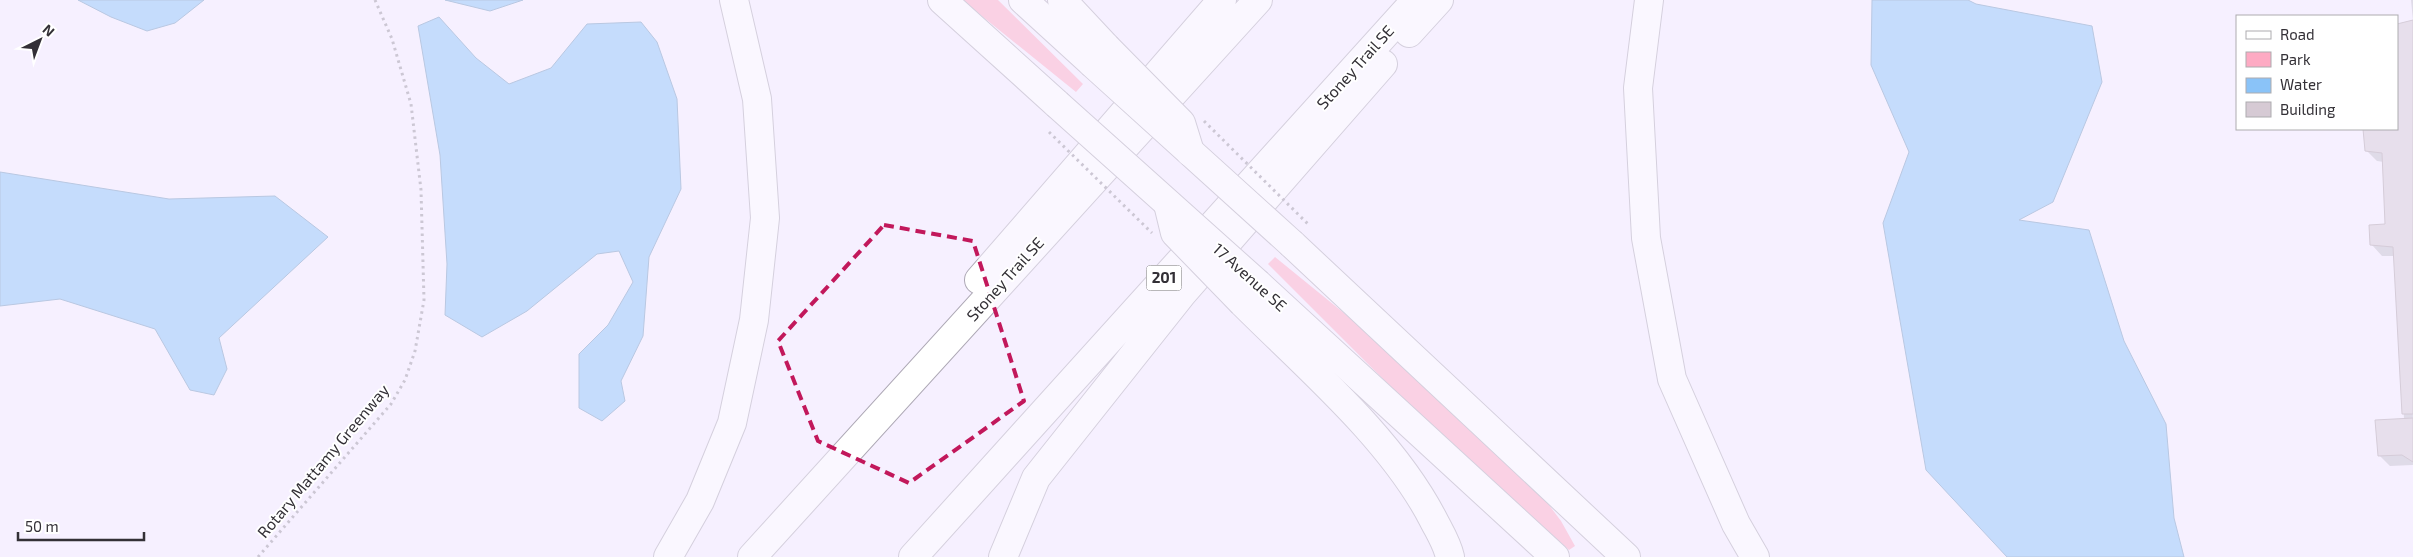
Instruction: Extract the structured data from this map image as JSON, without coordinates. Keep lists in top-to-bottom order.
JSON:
{
  "streets": {
    "main road": ["Stoney Trail SE", "17 Avenue SE", "201"],
    "path": ["Rotary Mattamy Greenway"]
  },
  "legend": [
    "Road",
    "Park",
    "Water",
    "Building"
  ],
  "scale_bar": "50 m",
  "north": "top right"
}
